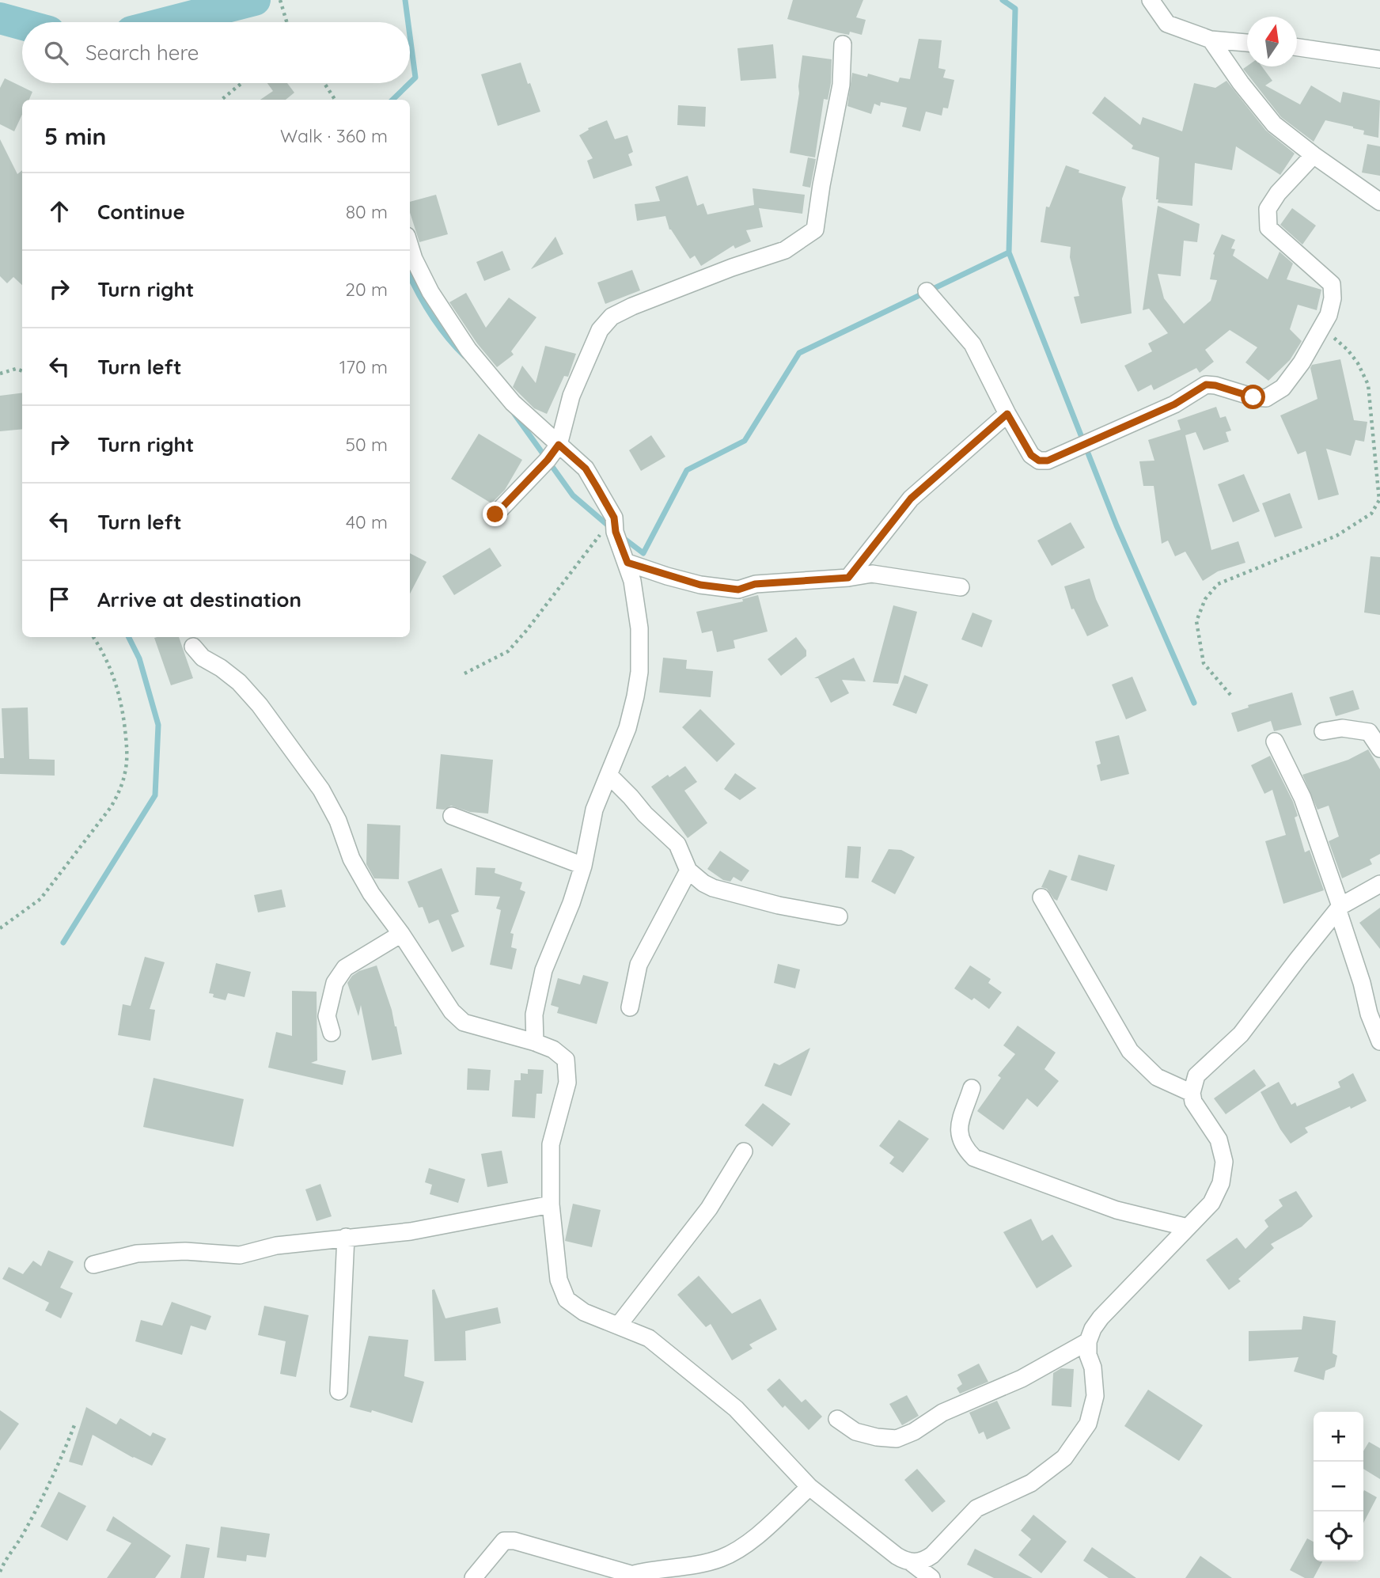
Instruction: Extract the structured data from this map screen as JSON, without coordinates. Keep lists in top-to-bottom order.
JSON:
{
  "north": "top",
  "page": {
    "search": "Search here",
    "heading": ["5 min", "Walk · 360 m"],
    "list": [
      ["Continue", "80 m"],
      ["Turn right", "20 m"],
      ["Turn left", "170 m"],
      ["Turn right", "50 m"],
      ["Turn left", "40 m"],
      "Arrive at destination"
    ],
    "map_buttons": ["+", "−"]
  }
}
